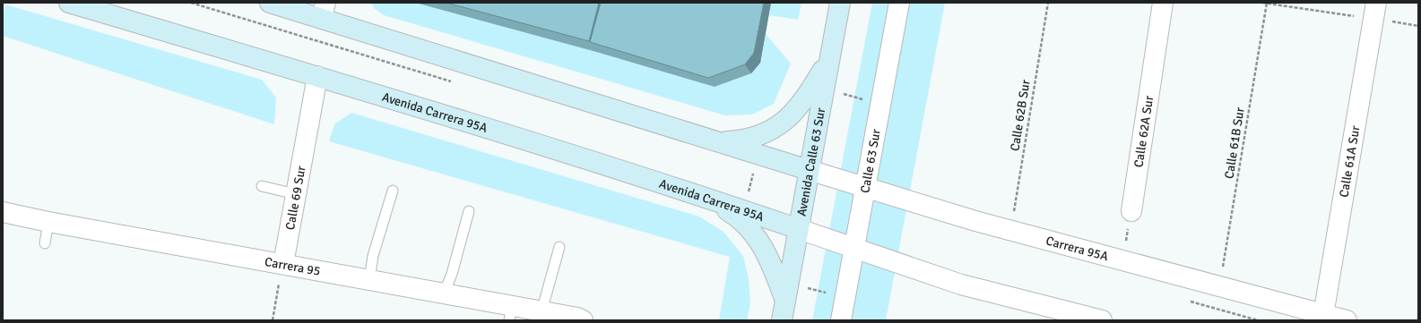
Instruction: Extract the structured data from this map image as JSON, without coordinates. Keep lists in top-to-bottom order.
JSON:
{
  "streets": {
    "main road": ["Avenida Carrera 95A", "Avenida Calle 63 Sur"],
    "street": [
      "Calle 62A Sur",
      "Calle 61A Sur",
      "Calle 63 Sur",
      "Calle 69 Sur",
      "Carrera 95A",
      "Carrera 95"
    ],
    "path": ["Calle 62B Sur", "Calle 61B Sur"]
  },
  "crossings": [
    ["Avenida Carrera 95A", "Avenida Calle 63 Sur"],
    ["Avenida Carrera 95A", "Calle 69 Sur"],
    ["Calle 62B Sur", "Carrera 95A"],
    ["Calle 61B Sur", "Carrera 95A"],
    ["Avenida Calle 63 Sur", "Carrera 95A"],
    ["Calle 61A Sur", "Carrera 95A"],
    ["Calle 63 Sur", "Carrera 95A"],
    ["Calle 69 Sur", "Carrera 95"]
  ]
}
